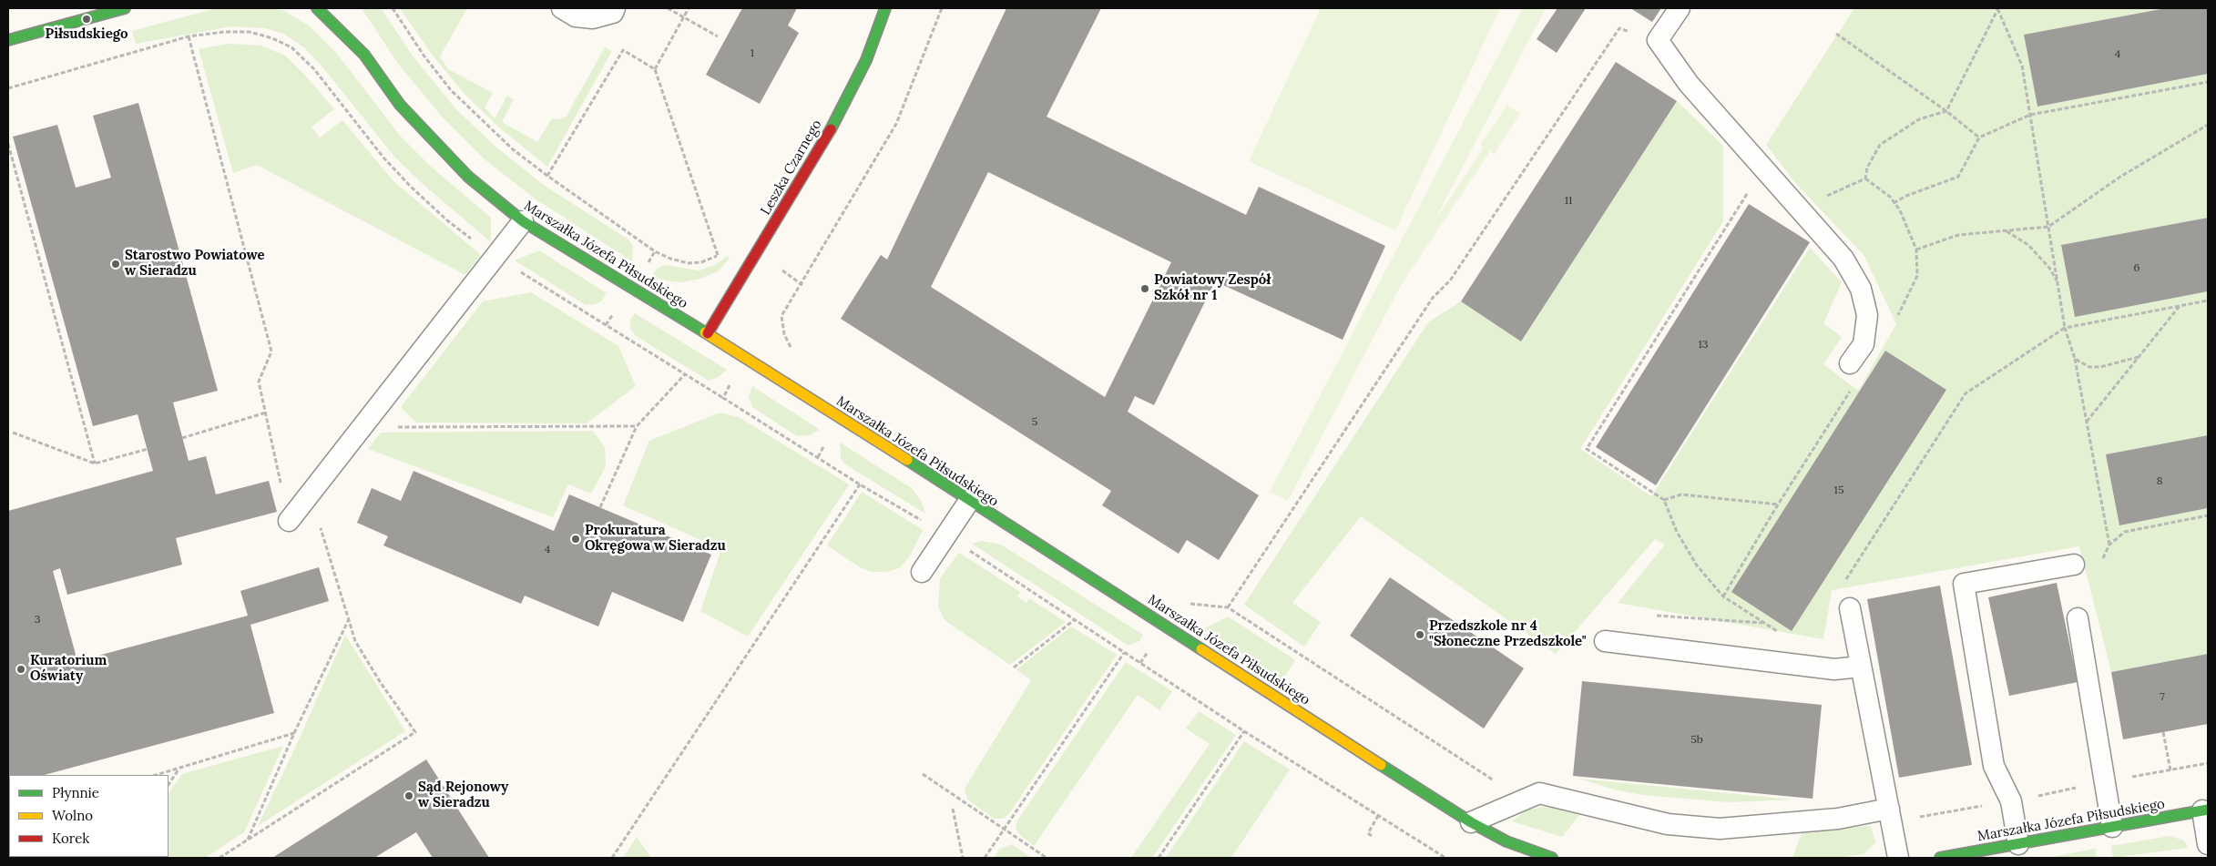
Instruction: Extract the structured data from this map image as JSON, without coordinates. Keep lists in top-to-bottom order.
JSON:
{
  "streets": {
    "street": ["Leszka Czarnego", "Marszałka Józefa Piłsudskiego"]
  },
  "crossings": [
    ["Leszka Czarnego", "Marszałka Józefa Piłsudskiego"]
  ],
  "places": [
    "Piłsudskiego",
    "Starostwo Powiatowe w Sieradzu",
    "Powiatowy Zespół Szkół nr 1",
    "Prokuratura Okręgowa w Sieradzu",
    "Przedszkole nr 4 \"Słoneczne Przedszkole\"",
    "Kuratorium Oświaty",
    "Sąd Rejonowy w Sieradzu"
  ],
  "house_numbers": [
    "1",
    "4",
    "11",
    "6",
    "13",
    "5",
    "8",
    "15",
    "4",
    "3",
    "7",
    "5b"
  ],
  "legend": ["Płynnie", "Wolno", "Korek"]
}
